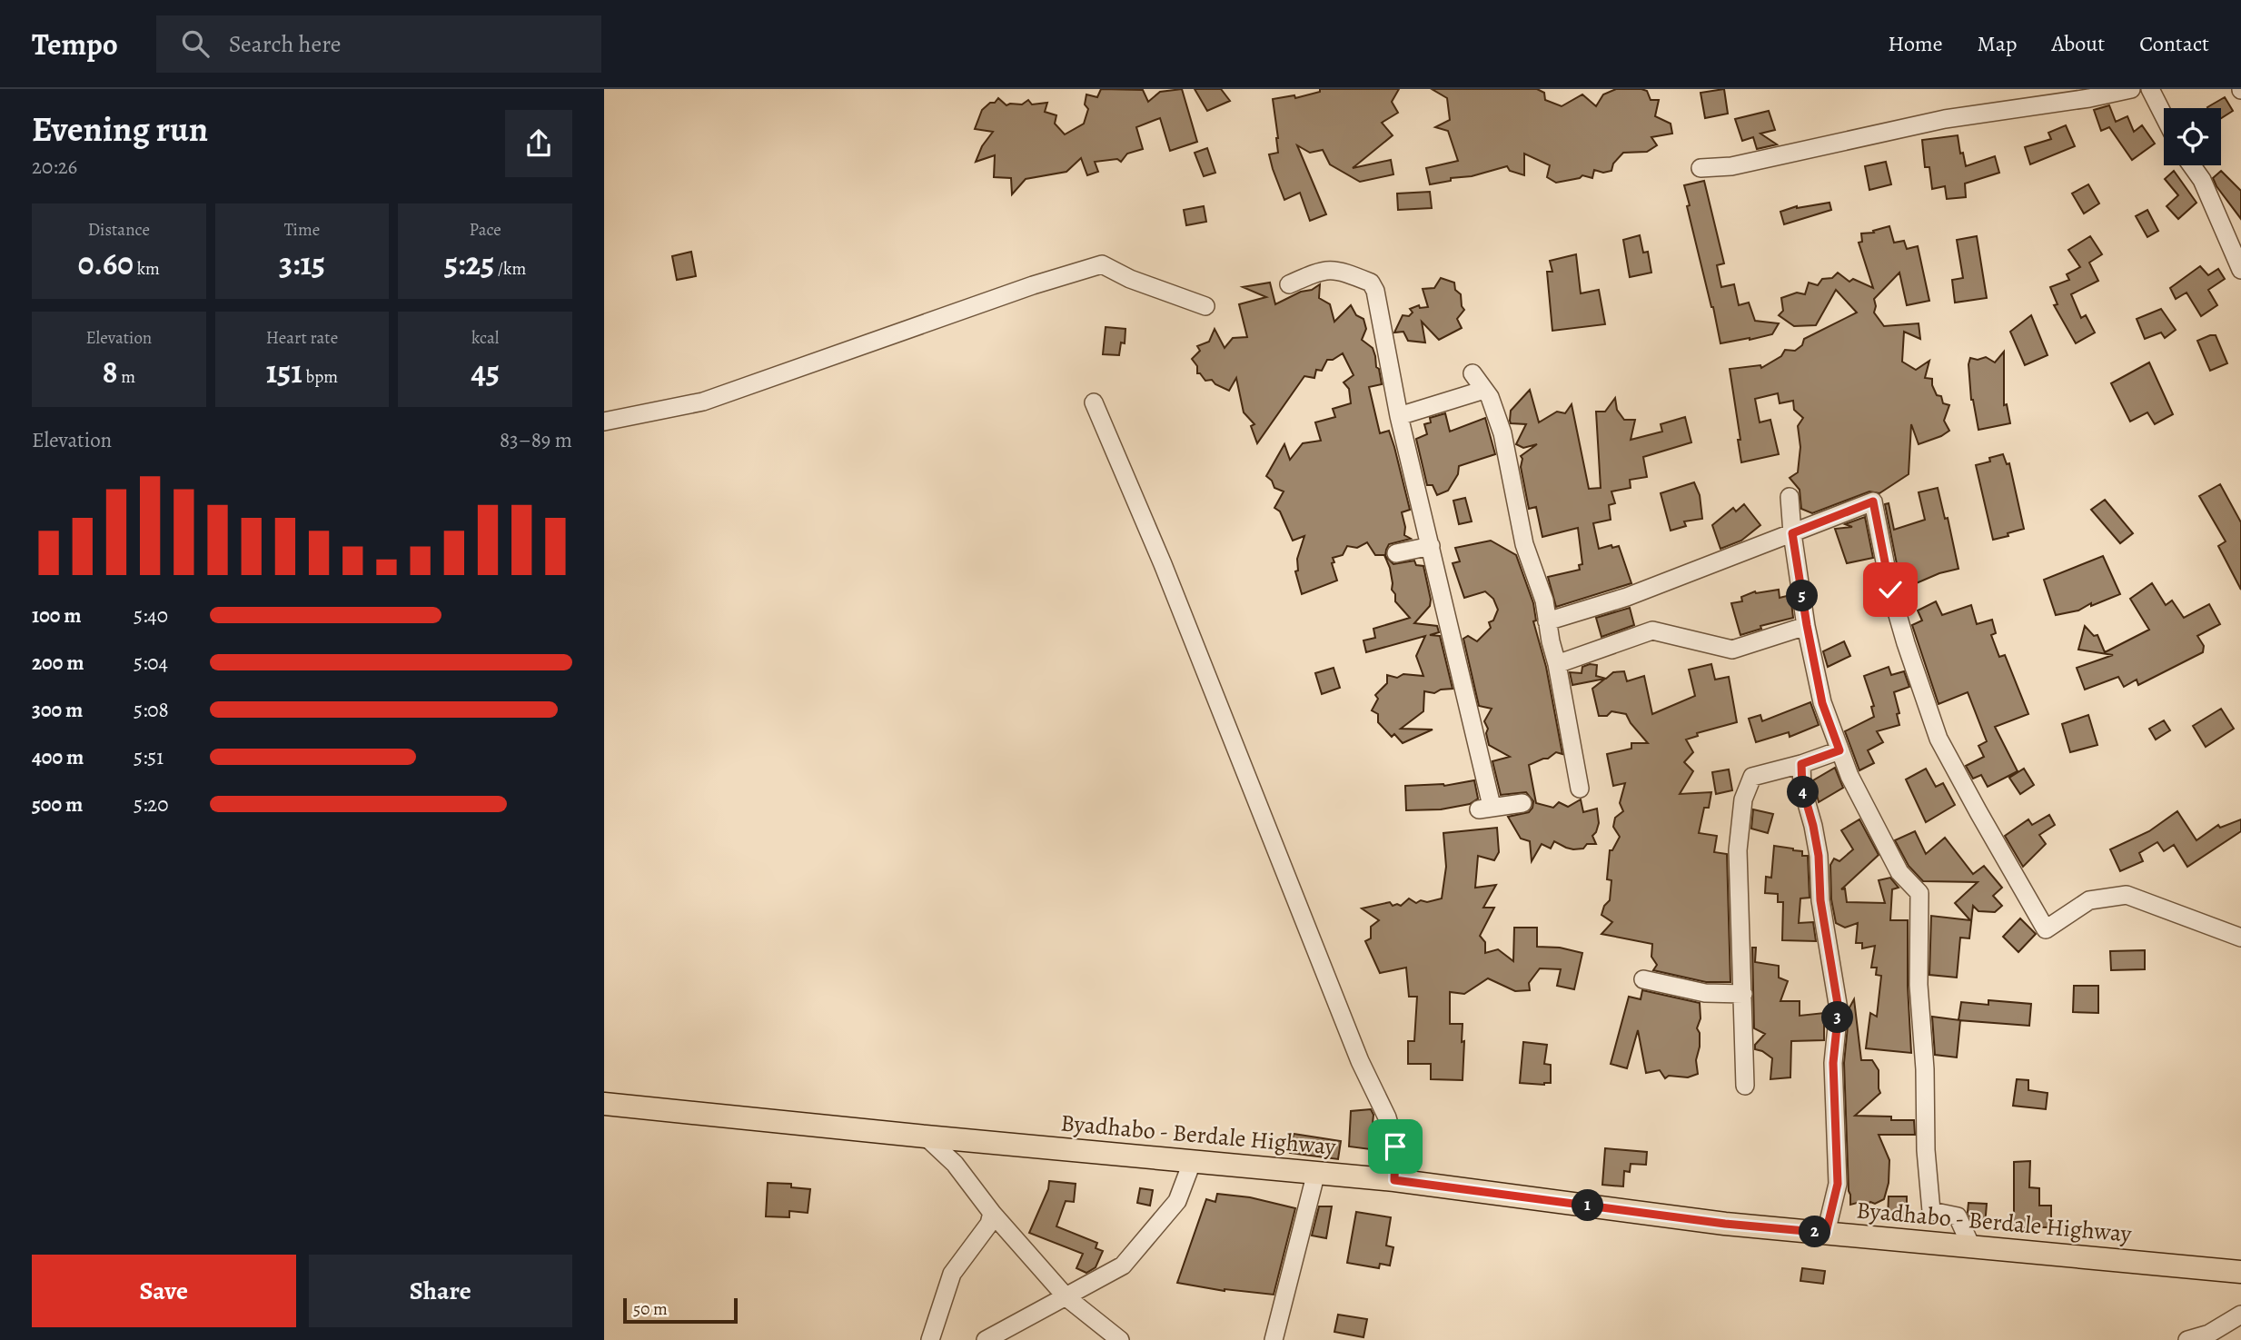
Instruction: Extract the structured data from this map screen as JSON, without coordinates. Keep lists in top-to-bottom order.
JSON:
{
  "streets": {
    "main road": ["Byadhabo - Berdale Highway"]
  },
  "scale_bar": "50 m",
  "page": {
    "header": "Tempo",
    "search": "Search here",
    "nav": [
      "Home",
      "Map",
      "About",
      "Contact"
    ],
    "heading": ["Evening run", "20:26"],
    "stats": [
      ["Distance", "0.60 km"],
      ["Time", "3:15"],
      ["Pace", "5:25 /km"],
      ["Elevation", "8 m"],
      ["Heart rate", "151 bpm"],
      ["kcal", "45"]
    ],
    "chart": ["Elevation", "83–89 m"],
    "pins": [
      "5",
      "4",
      "3",
      "1",
      "2"
    ],
    "list": [
      {
        "name": "100 m",
        "note": "5:40"
      },
      {
        "name": "200 m",
        "note": "5:04"
      },
      {
        "name": "300 m",
        "note": "5:08"
      },
      {
        "name": "400 m",
        "note": "5:51"
      },
      {
        "name": "500 m",
        "note": "5:20"
      }
    ],
    "buttons": ["Save", "Share"],
    "scale": "50 m"
  }
}
